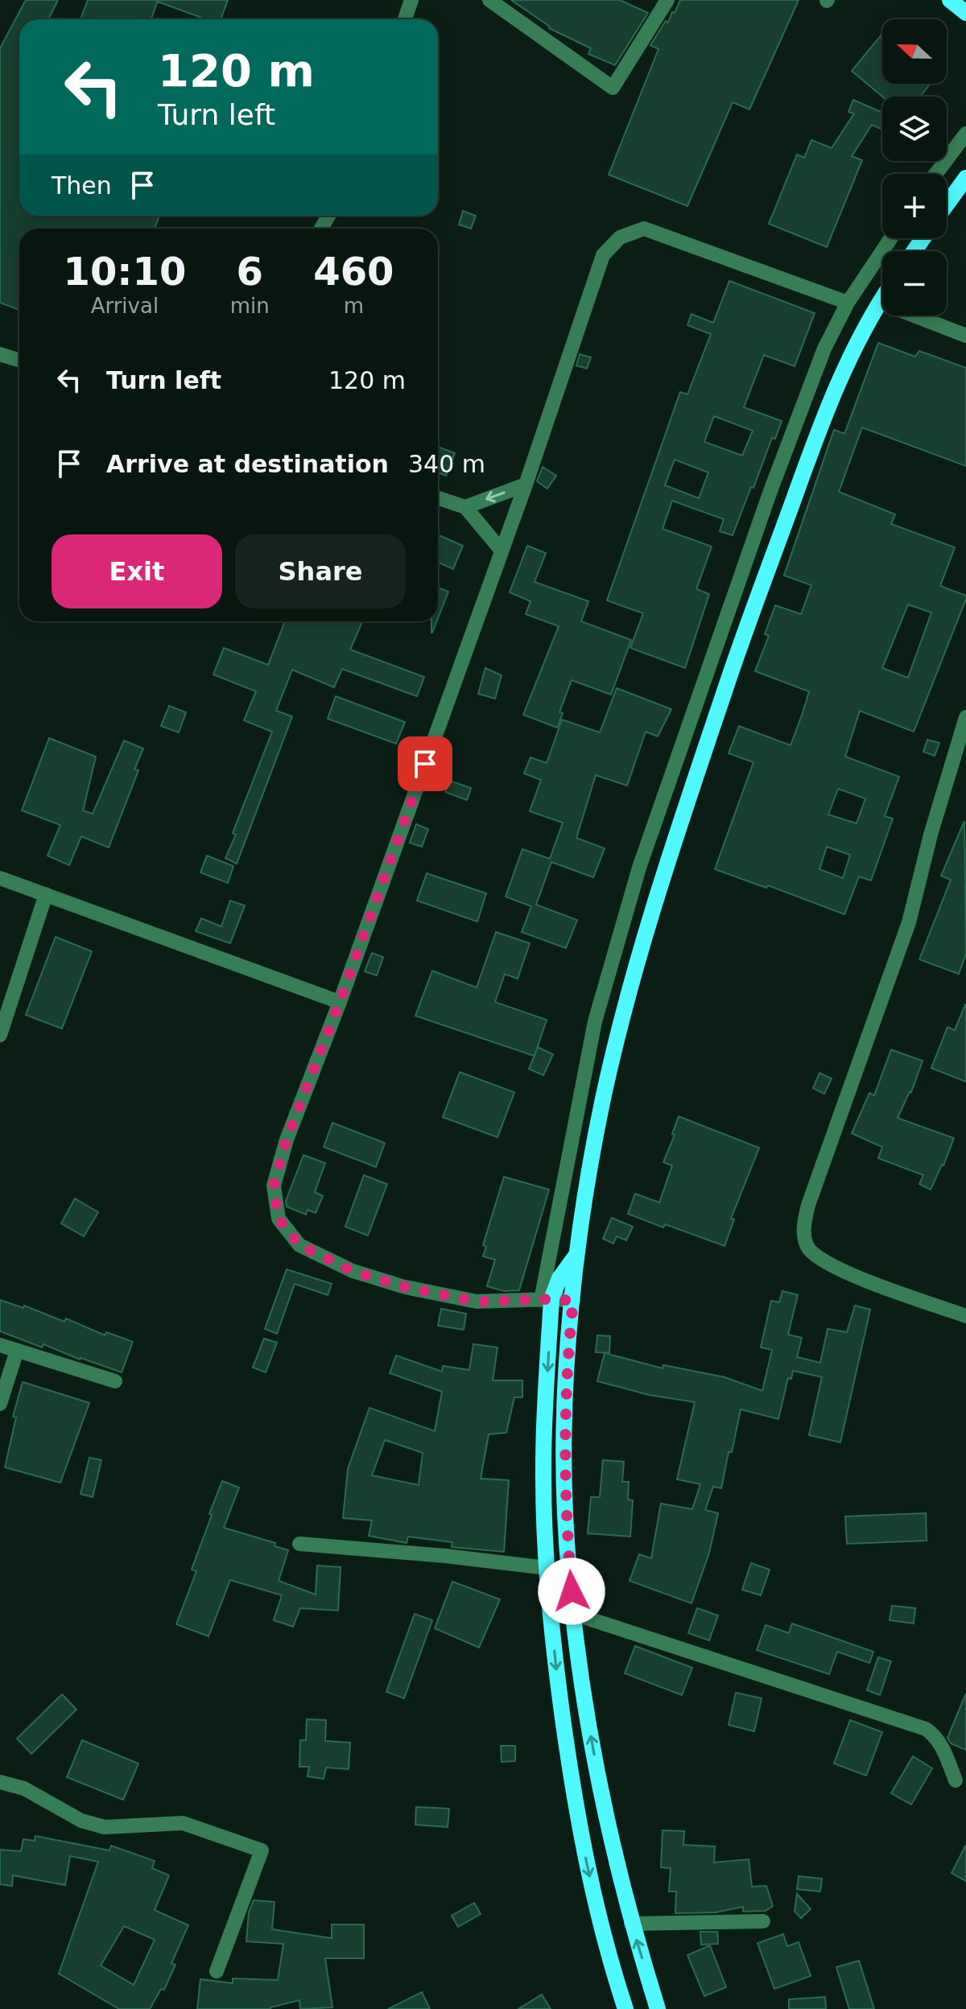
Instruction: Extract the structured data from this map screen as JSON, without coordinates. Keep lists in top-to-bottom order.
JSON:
{
  "north": "left",
  "page": {
    "map_buttons": ["+", "−"],
    "turn": ["120 m", "Turn left"],
    "then": "Then",
    "eta": [
      "10:10",
      "Arrival",
      "6",
      "min",
      "460",
      "m"
    ],
    "list": [
      {
        "name": "Turn left",
        "value": "120 m"
      },
      {
        "name": "Arrive at destination",
        "value": "340 m"
      }
    ],
    "buttons": ["Exit", "Share"]
  }
}
